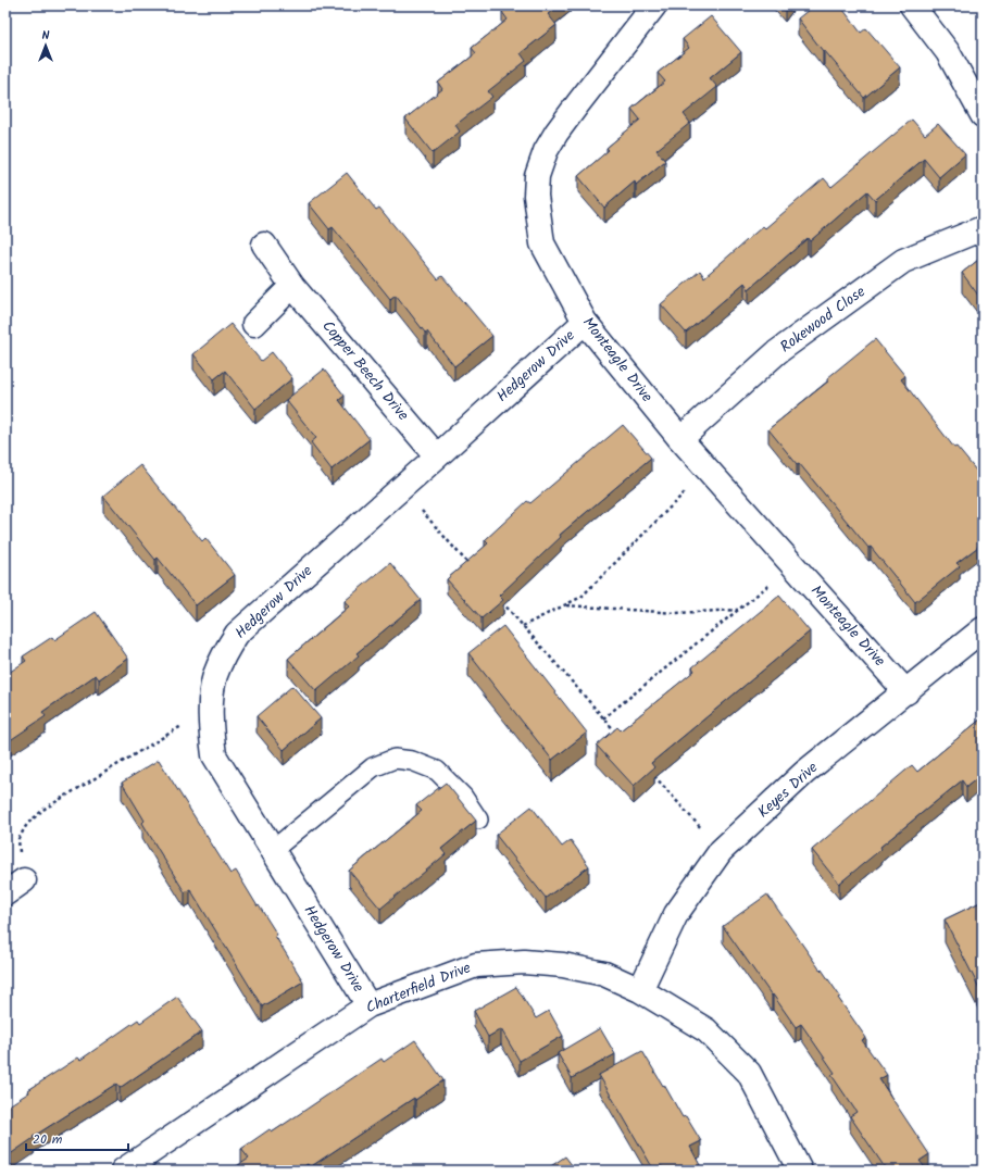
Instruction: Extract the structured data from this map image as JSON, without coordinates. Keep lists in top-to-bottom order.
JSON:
{
  "streets": {
    "street": [
      "Rokewood Close",
      "Monteagle Drive",
      "Hedgerow Drive",
      "Copper Beech Drive",
      "Keyes Drive",
      "Charterfield Drive"
    ]
  },
  "crossings": [
    ["Rokewood Close", "Monteagle Drive"],
    ["Monteagle Drive", "Hedgerow Drive"],
    ["Monteagle Drive", "Keyes Drive"],
    ["Hedgerow Drive", "Copper Beech Drive"],
    ["Hedgerow Drive", "Charterfield Drive"],
    ["Keyes Drive", "Charterfield Drive"]
  ],
  "scale_bar": "20 m",
  "north": "top"
}
